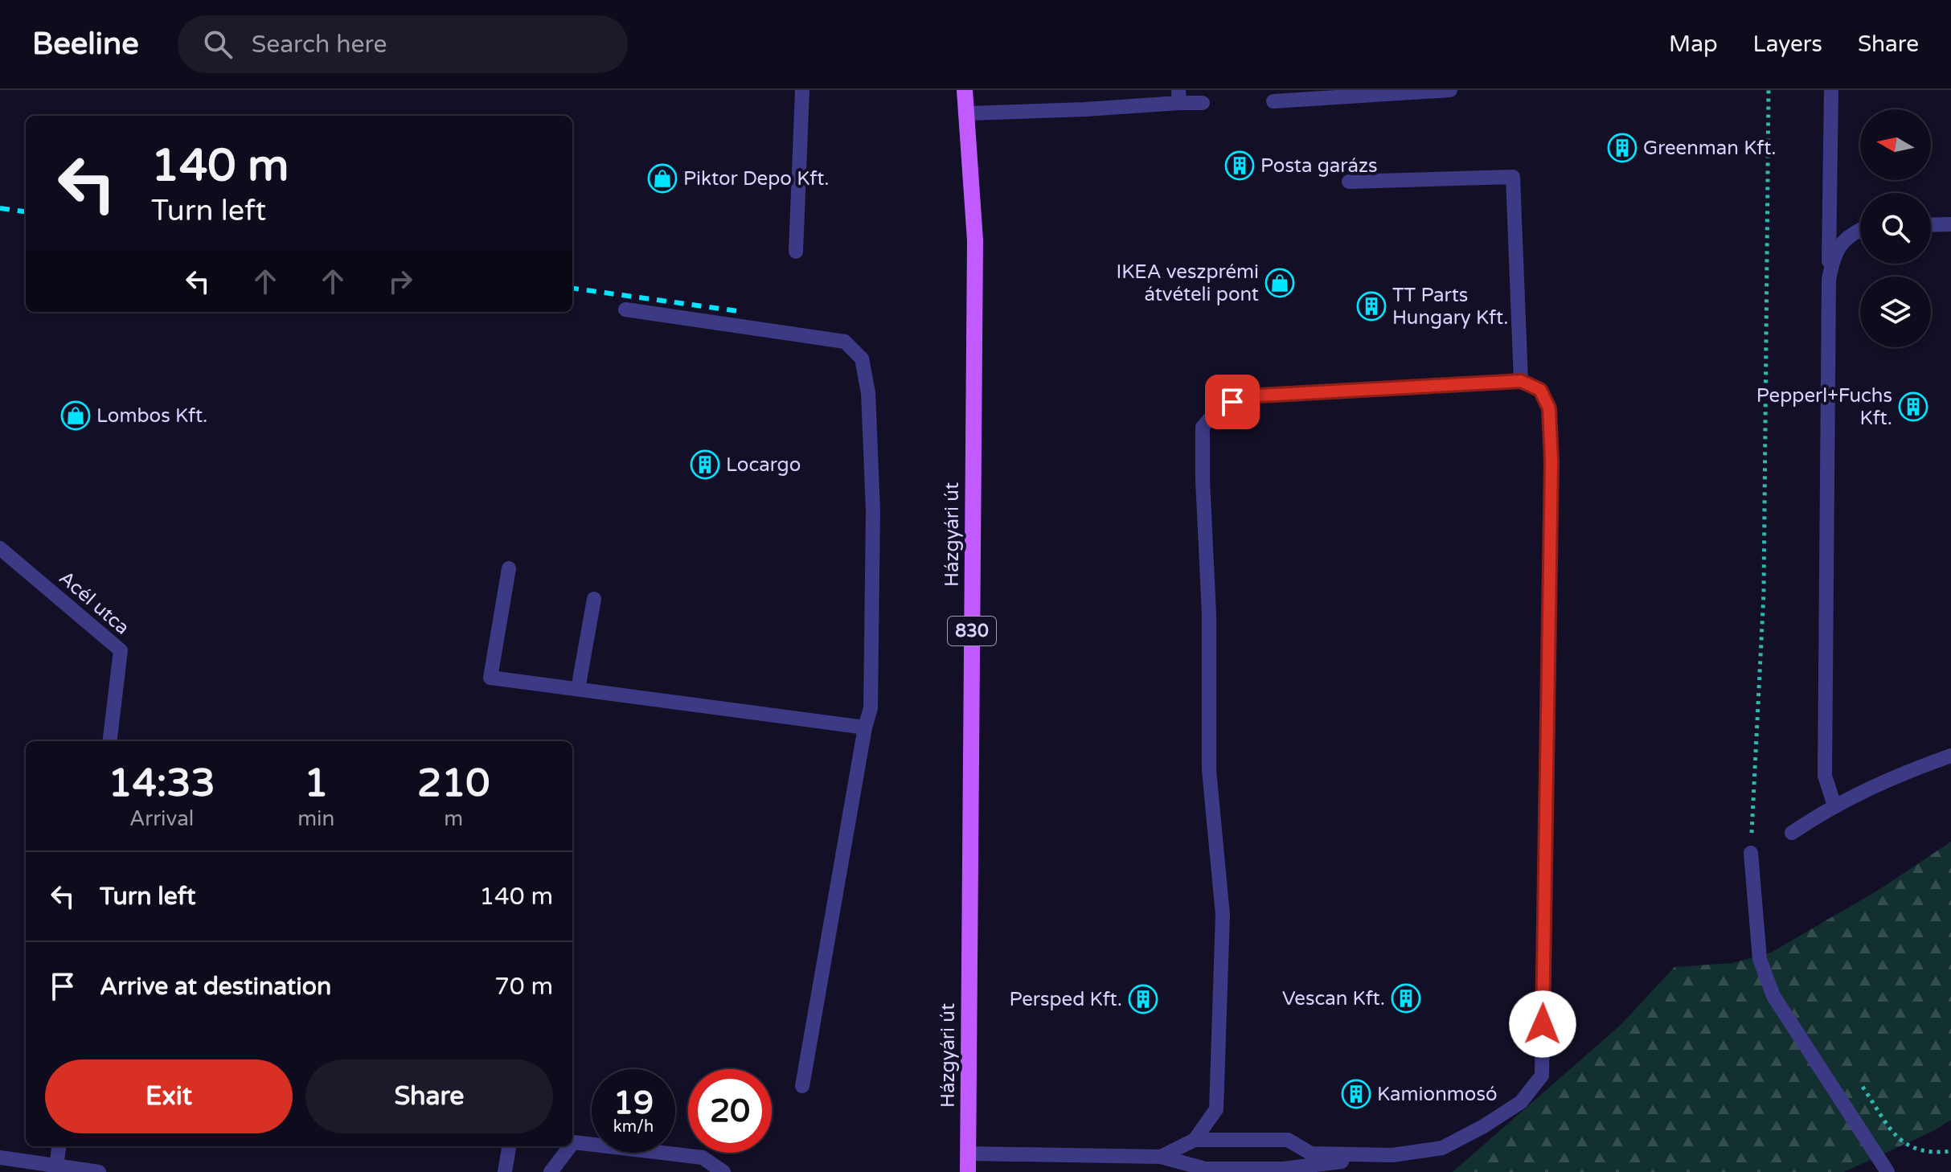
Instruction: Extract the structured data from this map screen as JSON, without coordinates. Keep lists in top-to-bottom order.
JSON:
{
  "streets": {
    "main road": ["Házgyári út", "830"],
    "lane": ["Acél utca"]
  },
  "places": {
    "building": [
      "Greenman Kft.",
      "Posta garázs",
      "TT Parts Hungary Kft.",
      "Pepperl+Fuchs Kft.",
      "Locargo",
      "Vescan Kft.",
      "Persped Kft.",
      "Kamionmosó"
    ],
    "shop": ["Piktor Depo Kft.", "IKEA veszprémi átvételi pont", "Lombos Kft."]
  },
  "north": "left",
  "page": {
    "header": "Beeline",
    "search": "Search here",
    "nav": ["Map", "Layers", "Share"],
    "turn": ["140 m", "Turn left"],
    "eta": [
      "14:33",
      "Arrival",
      "1",
      "min",
      "210",
      "m"
    ],
    "list": [
      {
        "name": "Turn left",
        "value": "140 m"
      },
      {
        "name": "Arrive at destination",
        "value": "70 m"
      }
    ],
    "buttons": ["Exit", "Share"],
    "speed": "19 km/h",
    "limit": "20"
  }
}
